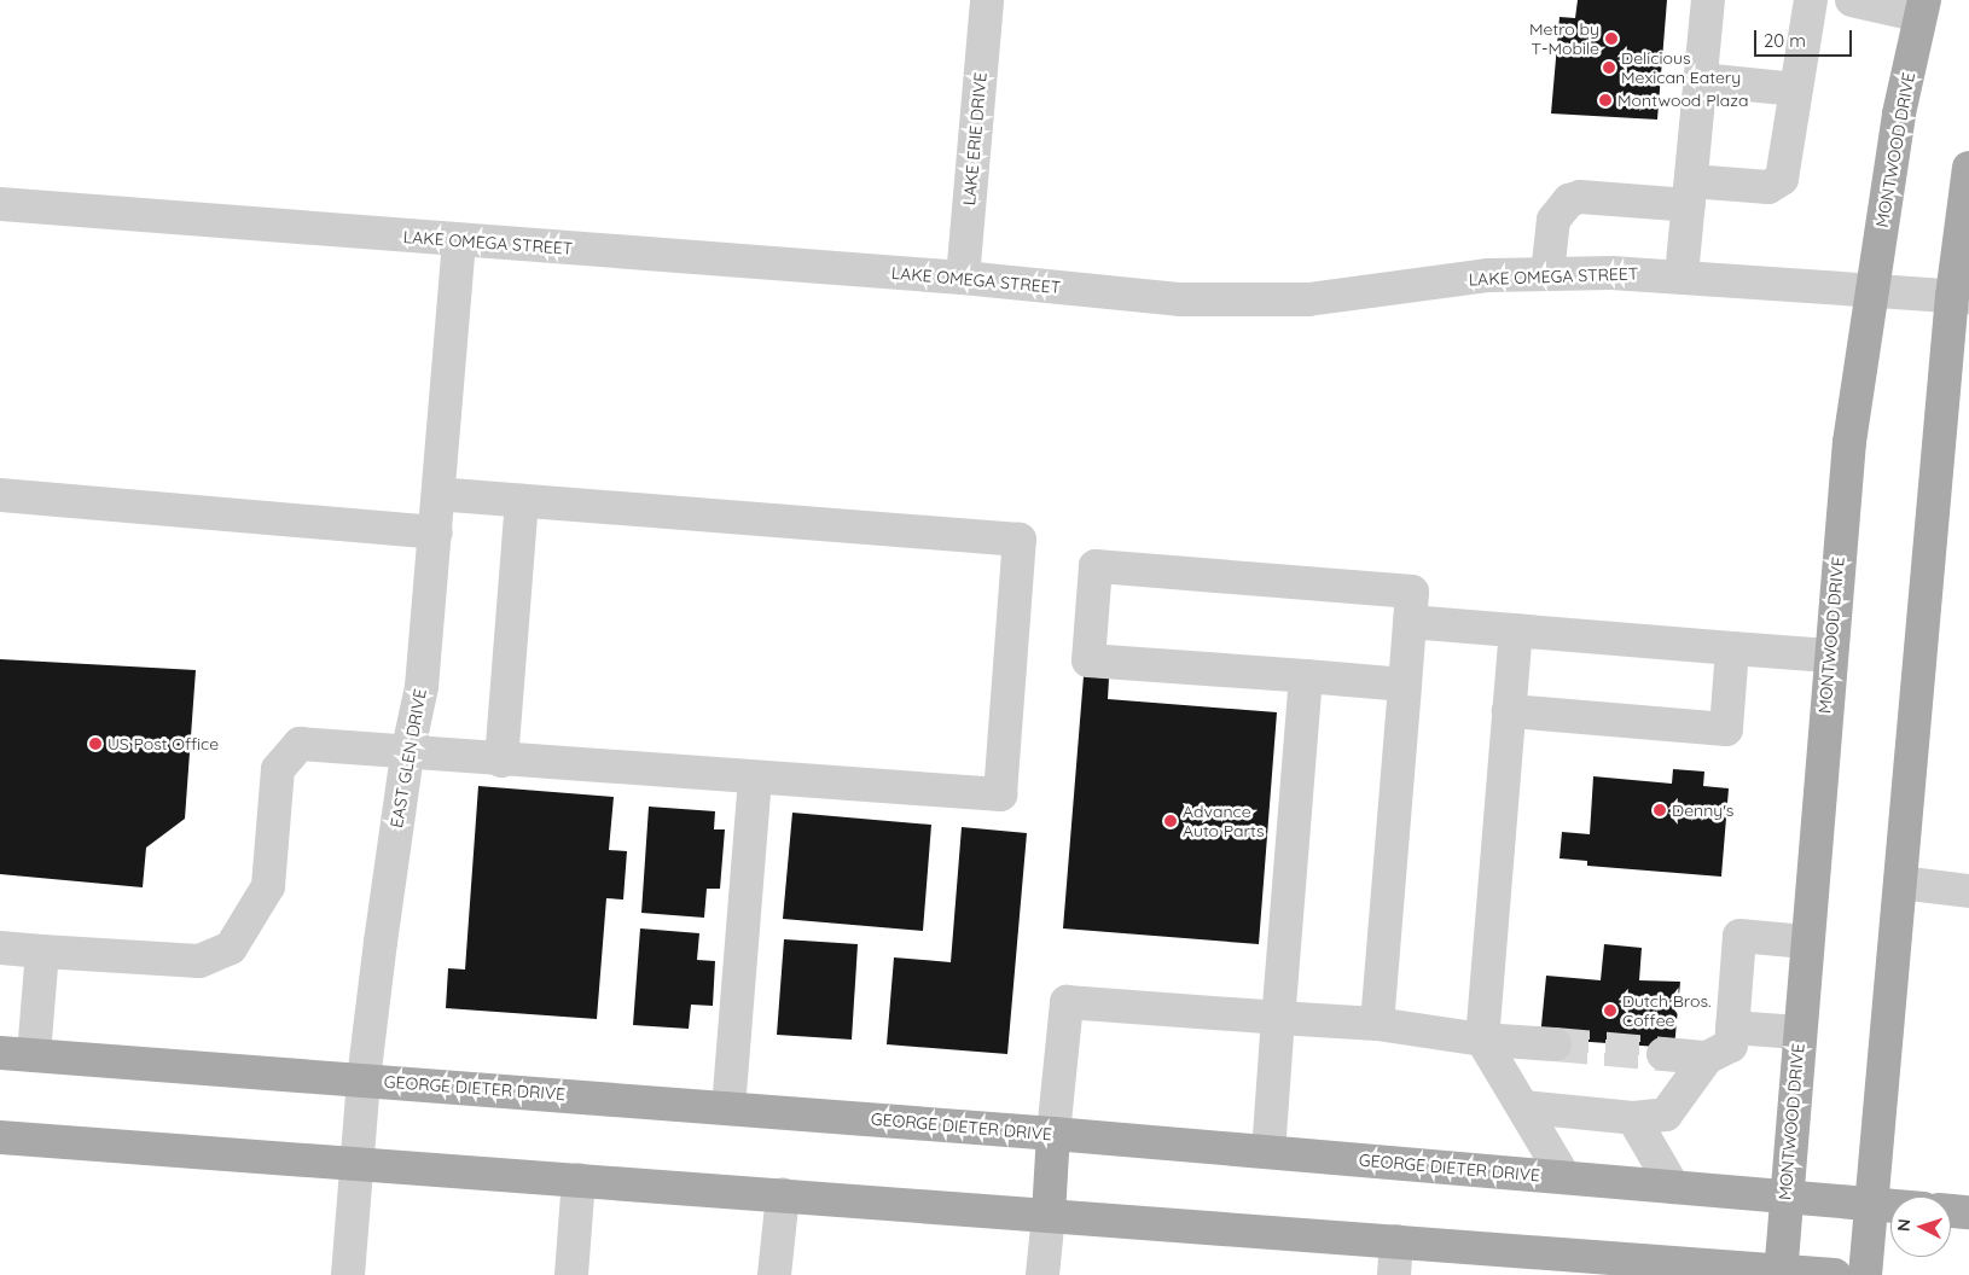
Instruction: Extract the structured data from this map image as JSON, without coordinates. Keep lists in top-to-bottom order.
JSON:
{
  "streets": {
    "main road": ["MONTWOOD DRIVE", "GEORGE DIETER DRIVE"],
    "street": ["LAKE ERIE DRIVE", "LAKE OMEGA STREET", "EAST GLEN DRIVE"]
  },
  "crossings": [
    ["LAKE ERIE DRIVE", "LAKE OMEGA STREET"],
    ["MONTWOOD DRIVE", "LAKE OMEGA STREET"],
    ["MONTWOOD DRIVE", "GEORGE DIETER DRIVE"],
    ["LAKE OMEGA STREET", "EAST GLEN DRIVE"],
    ["EAST GLEN DRIVE", "GEORGE DIETER DRIVE"]
  ],
  "places": [
    "Metro by T-Mobile",
    "Delicious Mexican Eatery",
    "Montwood Plaza",
    "US Post Office",
    "Denny's",
    "Advance Auto Parts",
    "Dutch Bros. Coffee"
  ],
  "scale_bar": "20 m",
  "north": "left"
}
